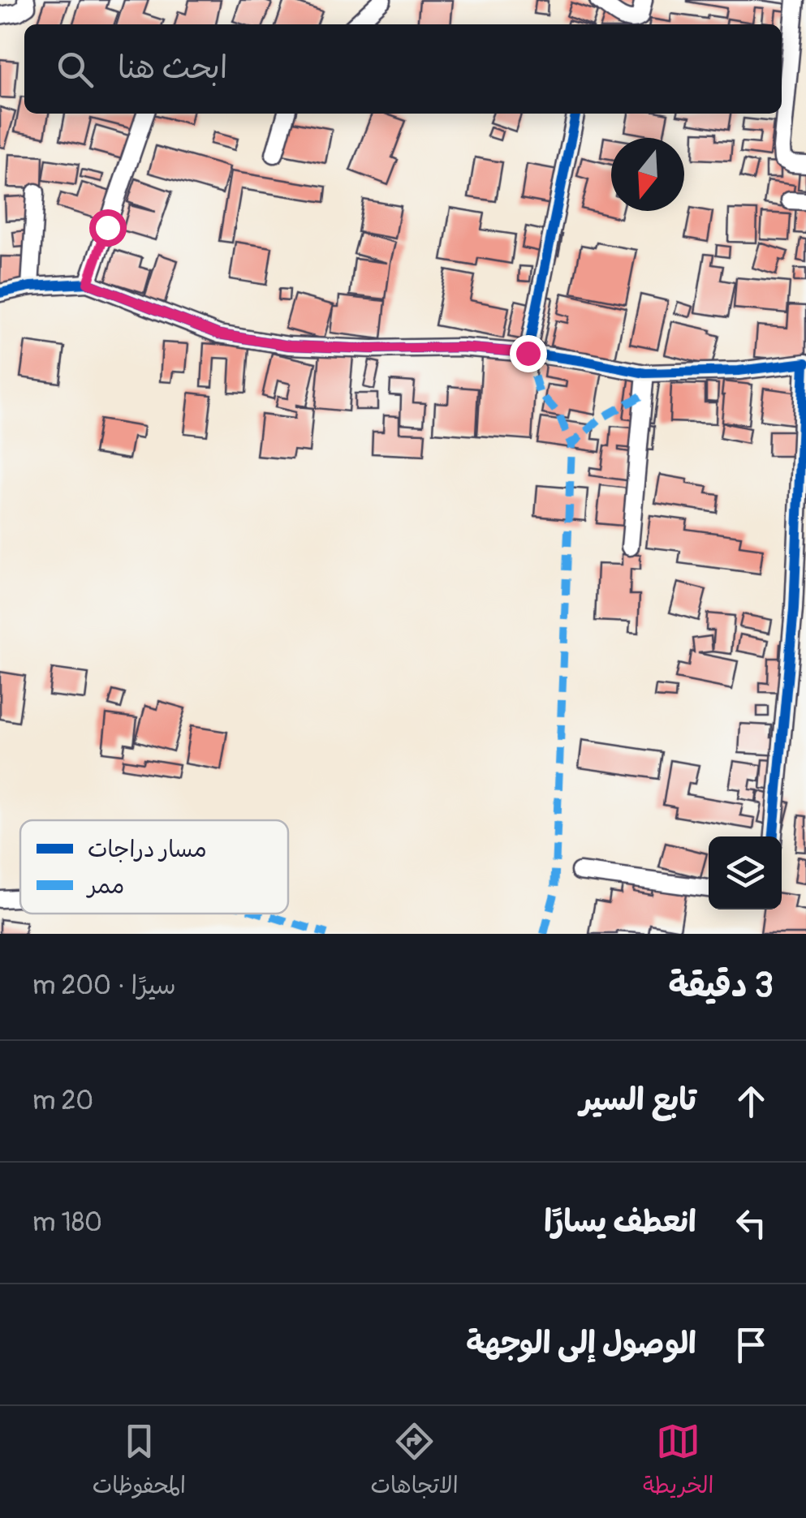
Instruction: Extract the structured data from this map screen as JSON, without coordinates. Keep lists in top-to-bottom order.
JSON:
{
  "legend": ["مسار دراجات", "ممر"],
  "north": "bottom",
  "page": {
    "search": "ابحث هنا",
    "heading": ["3 دقيقة", "سيرًا · 200 m"],
    "list": [
      ["تابع السير", "20 m"],
      ["انعطف يسارًا", "180 m"],
      "الوصول إلى الوجهة"
    ],
    "nav": ["الخريطة", "الاتجاهات", "المحفوظات"]
  }
}
